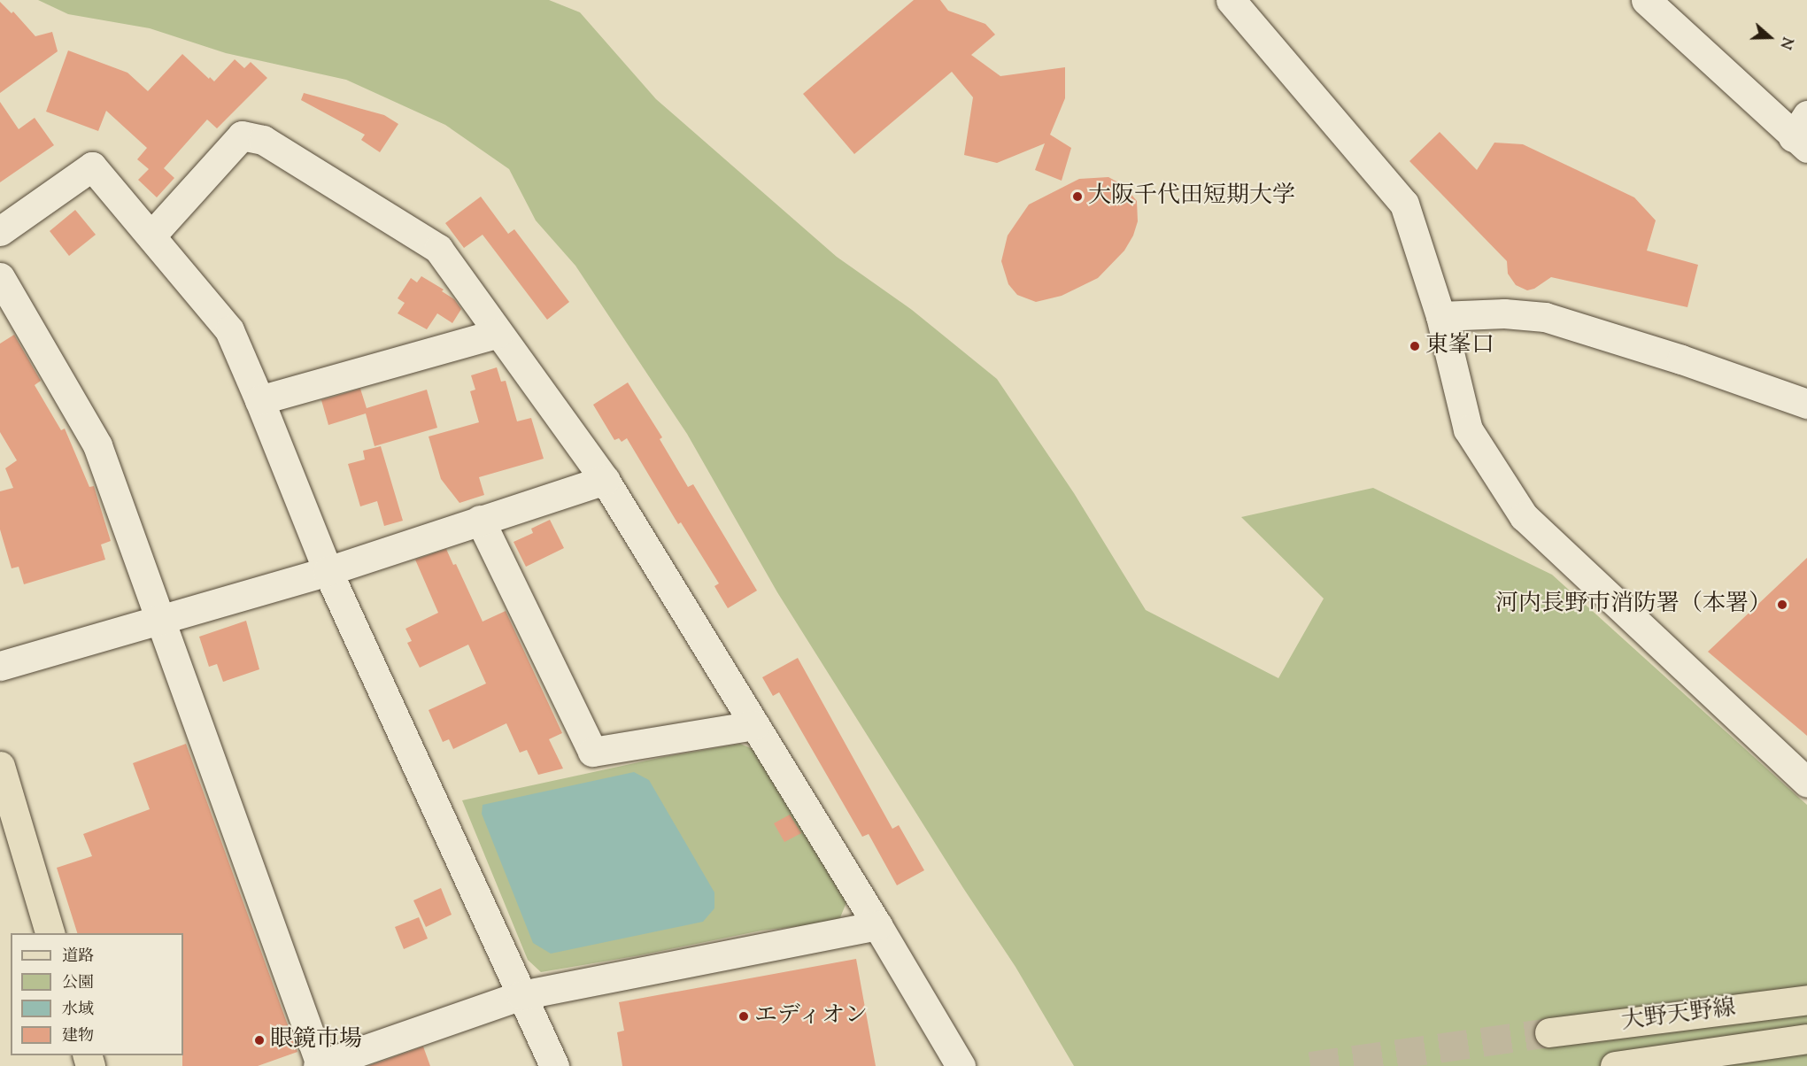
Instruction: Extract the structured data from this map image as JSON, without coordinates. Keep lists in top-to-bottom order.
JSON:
{
  "streets": {
    "main road": ["大野天野線"]
  },
  "places": [
    "大阪千代田短期大学",
    "東峯口",
    "河内長野市消防署（本署）",
    "エディオン",
    "眼鏡市場"
  ],
  "legend": [
    "道路",
    "公園",
    "水域",
    "建物"
  ],
  "north": "right"
}
